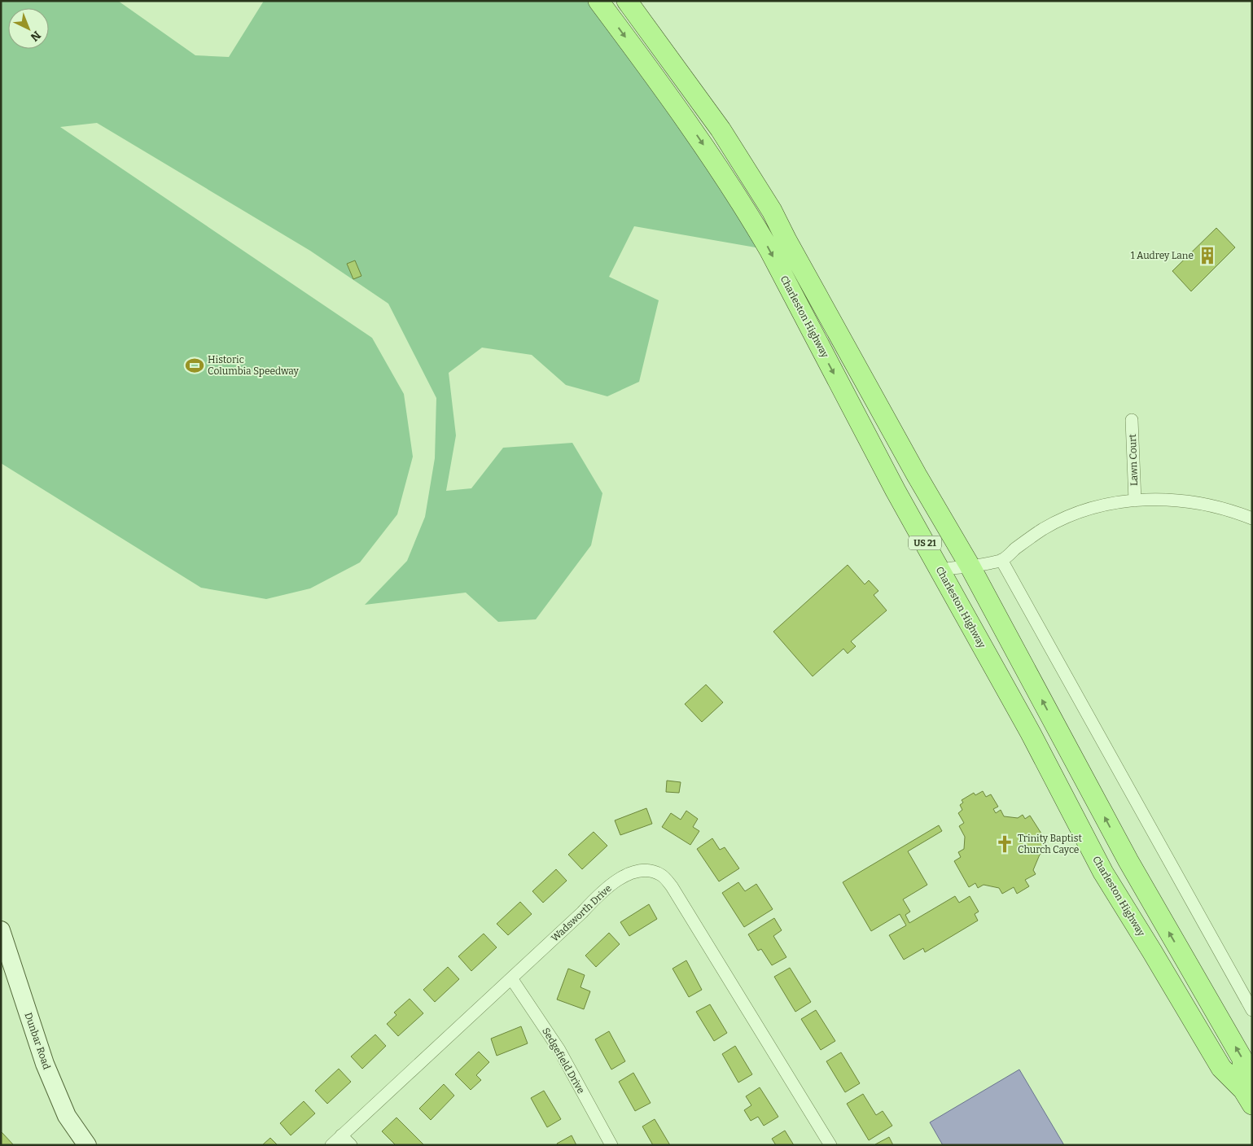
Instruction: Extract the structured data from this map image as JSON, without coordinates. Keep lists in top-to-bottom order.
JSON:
{
  "streets": {
    "main road": ["Charleston Highway", "US 21"],
    "street": [
      "Lawn Court",
      "Wadsworth Drive",
      "Dunbar Road",
      "Sedgefield Drive"
    ]
  },
  "crossings": [
    ["Wadsworth Drive", "Sedgefield Drive"]
  ],
  "places": {
    "building": ["1 Audrey Lane"],
    "sports": ["Historic Columbia Speedway"],
    "church": ["Trinity Baptist Church Cayce"]
  },
  "north": "bottom right"
}
